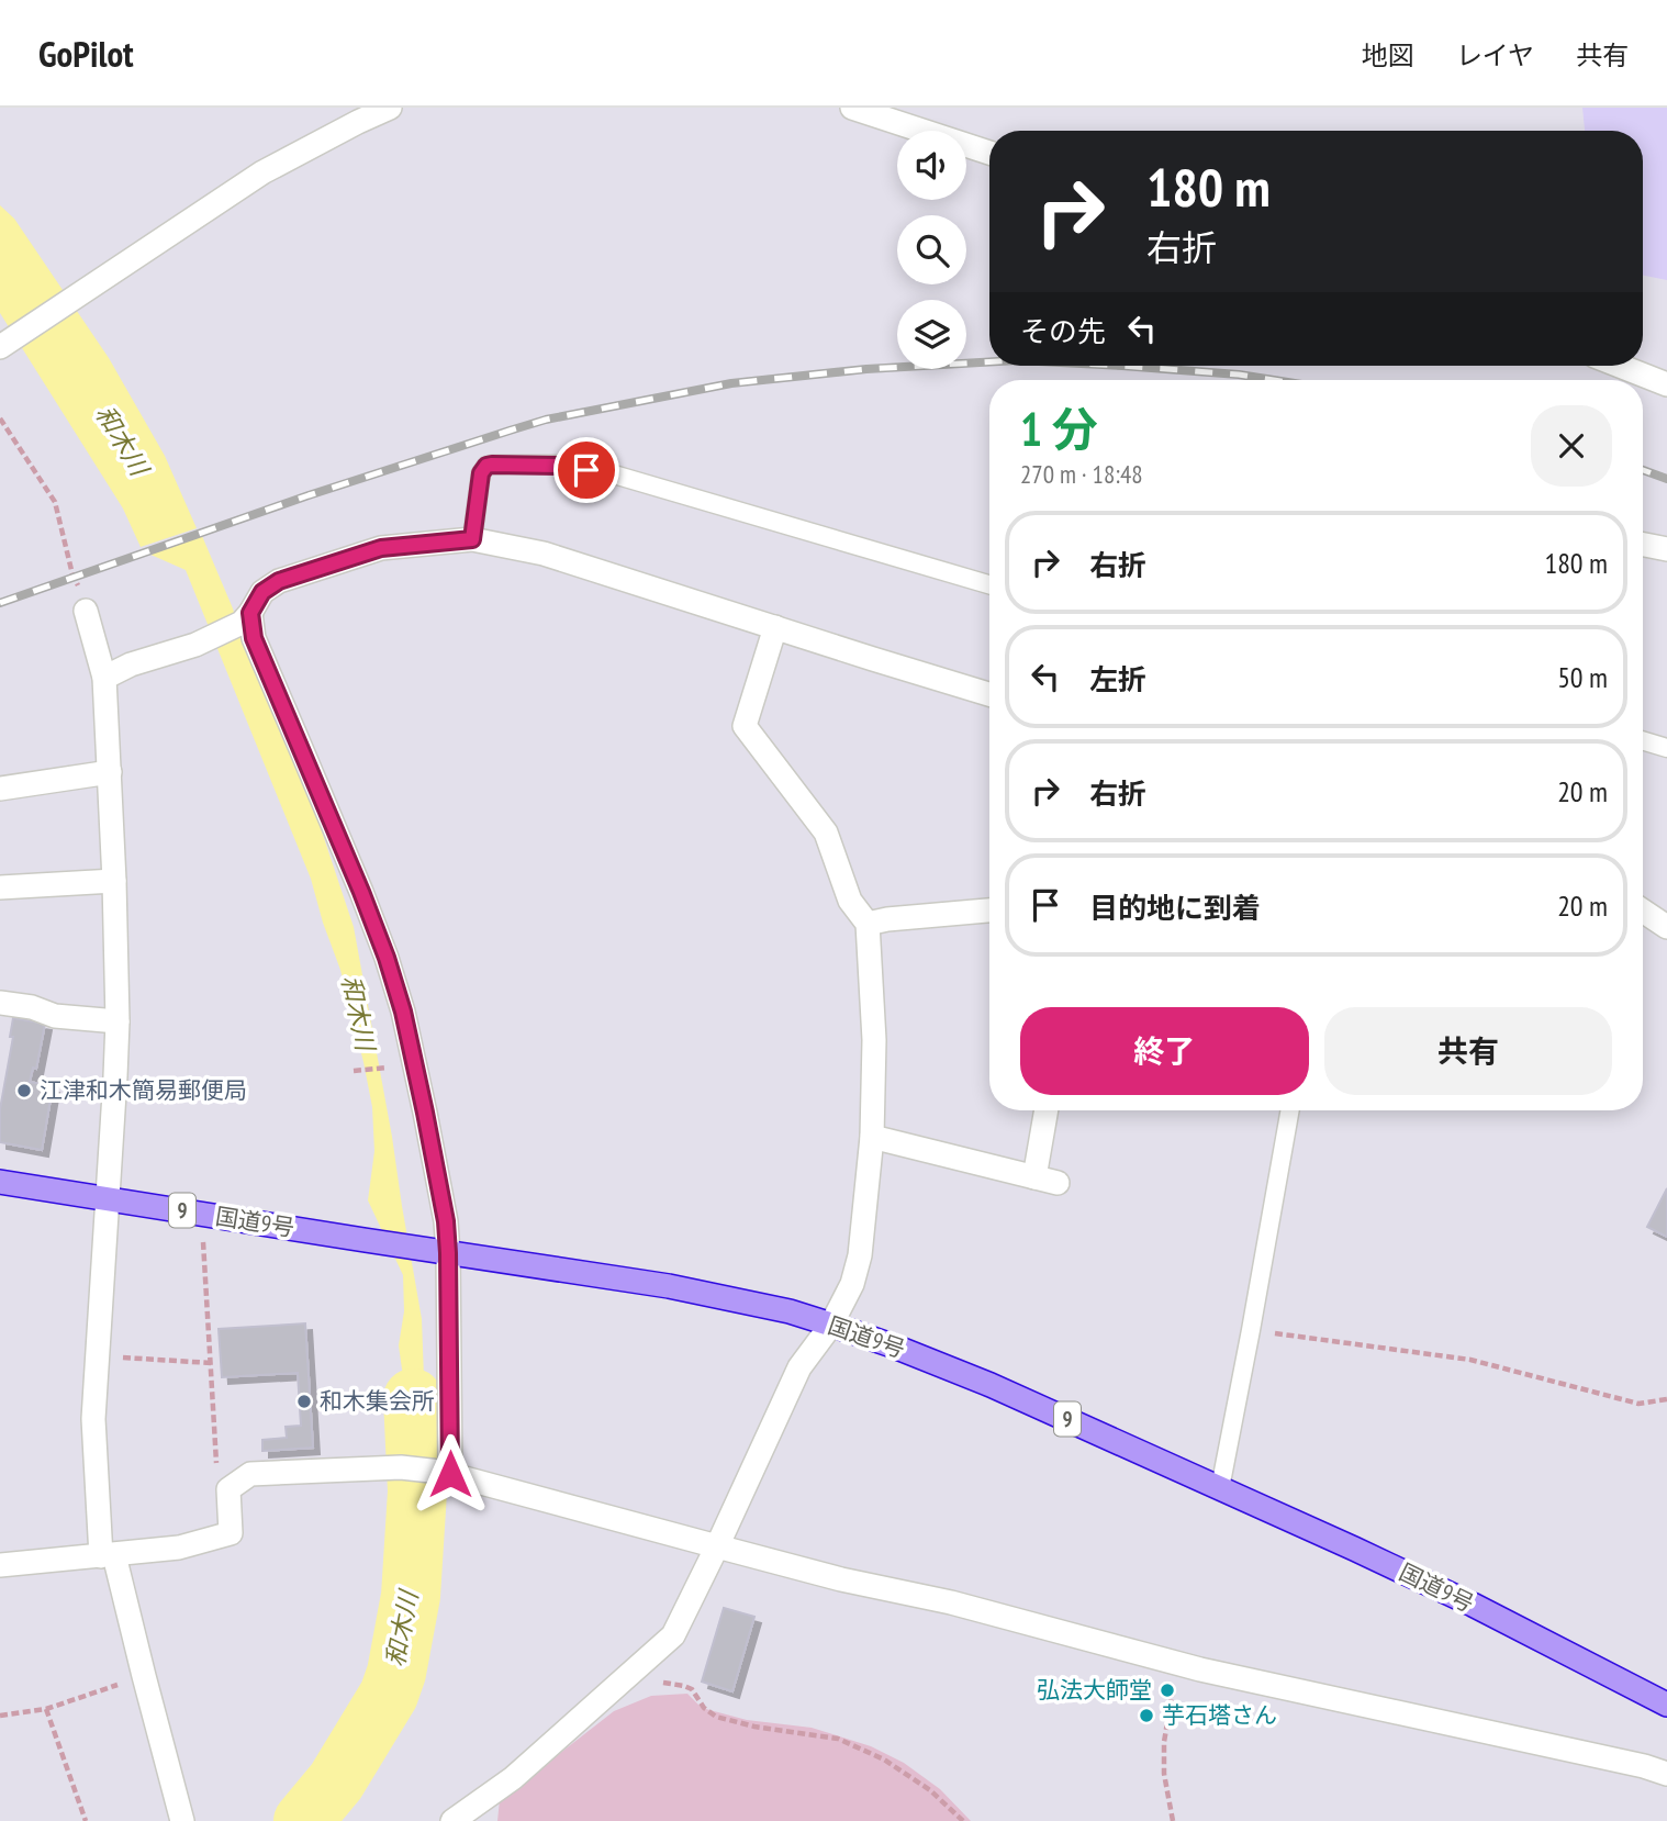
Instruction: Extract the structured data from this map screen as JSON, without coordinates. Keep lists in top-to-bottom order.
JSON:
{
  "streets": {
    "highway": ["9", "国道9号"]
  },
  "water": ["和木川"],
  "places": [
    "江津和木簡易郵便局",
    "和木集会所",
    "弘法大師堂",
    "芋石塔さん"
  ],
  "page": {
    "header": "GoPilot",
    "nav": ["地図", "レイヤ", "共有"],
    "turn": ["180 m", "右折"],
    "then": "その先",
    "heading": ["1 分", "270 m · 18:48"],
    "list": [
      {
        "name": "右折",
        "value": "180 m"
      },
      {
        "name": "左折",
        "value": "50 m"
      },
      {
        "name": "右折",
        "value": "20 m"
      },
      {
        "name": "目的地に到着",
        "value": "20 m"
      }
    ],
    "buttons": ["終了", "共有"]
  }
}
